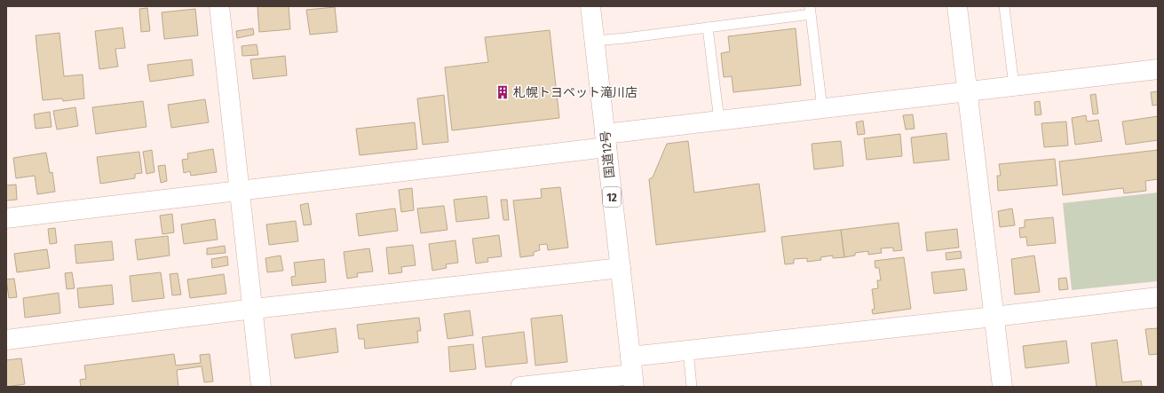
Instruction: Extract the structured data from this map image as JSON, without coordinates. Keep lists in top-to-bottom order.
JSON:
{
  "streets": {
    "main road": ["国道12号", "12"]
  },
  "places": {
    "building": ["札幌トヨペット滝川店"]
  }
}
